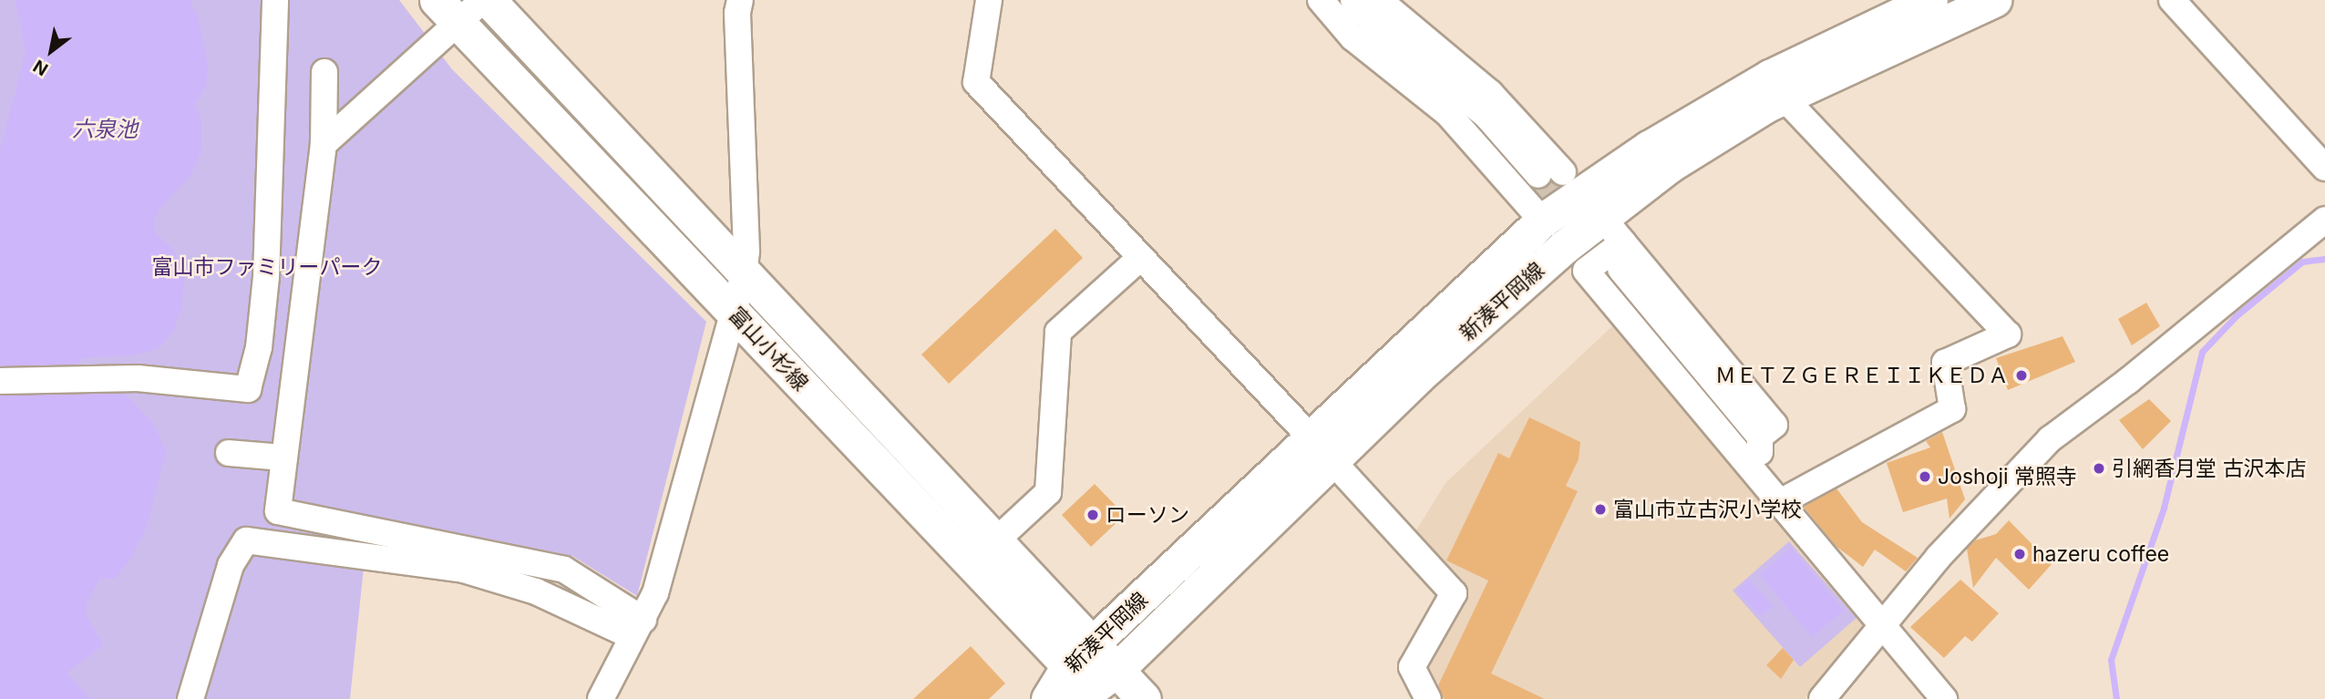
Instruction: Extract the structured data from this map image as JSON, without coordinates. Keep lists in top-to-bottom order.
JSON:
{
  "streets": {
    "main road": ["新湊平岡線", "富山小杉線"]
  },
  "crossings": [
    ["新湊平岡線", "富山小杉線"]
  ],
  "water": ["六泉池"],
  "parks": ["富山市ファミリーパーク"],
  "places": [
    "ＭＥＴＺＧＥＲＥＩＩＫＥＤＡ",
    "引網香月堂 古沢本店",
    "Joshoji 常照寺",
    "富山市立古沢小学校",
    "ローソン",
    "hazeru coffee"
  ],
  "north": "bottom left"
}
